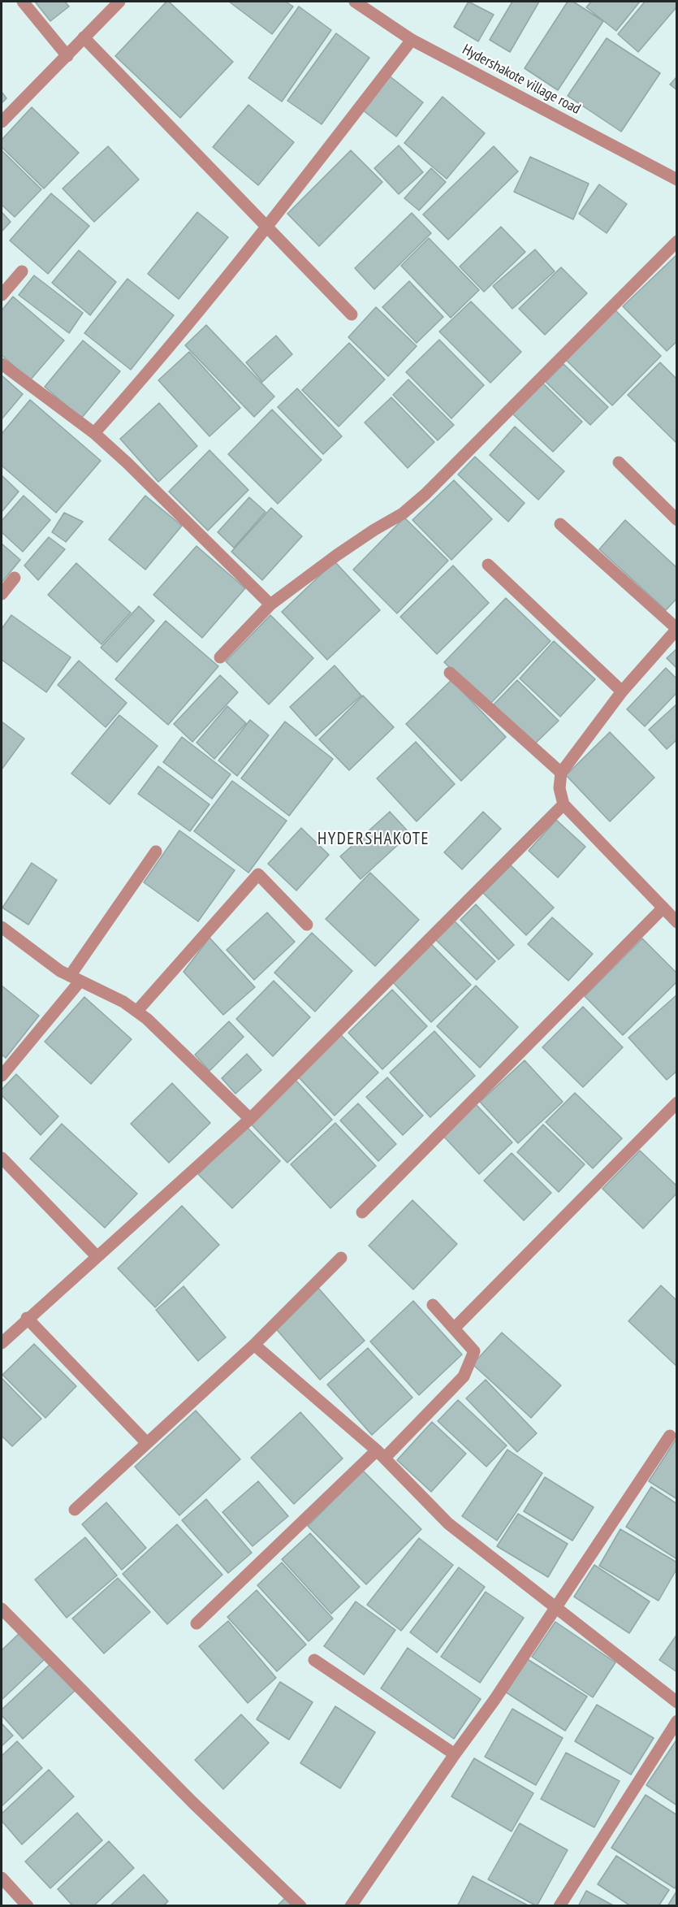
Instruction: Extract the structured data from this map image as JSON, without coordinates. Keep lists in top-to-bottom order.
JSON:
{
  "streets": {
    "street": ["Hydershakote village road"]
  },
  "districts": ["HYDERSHAKOTE"]
}
